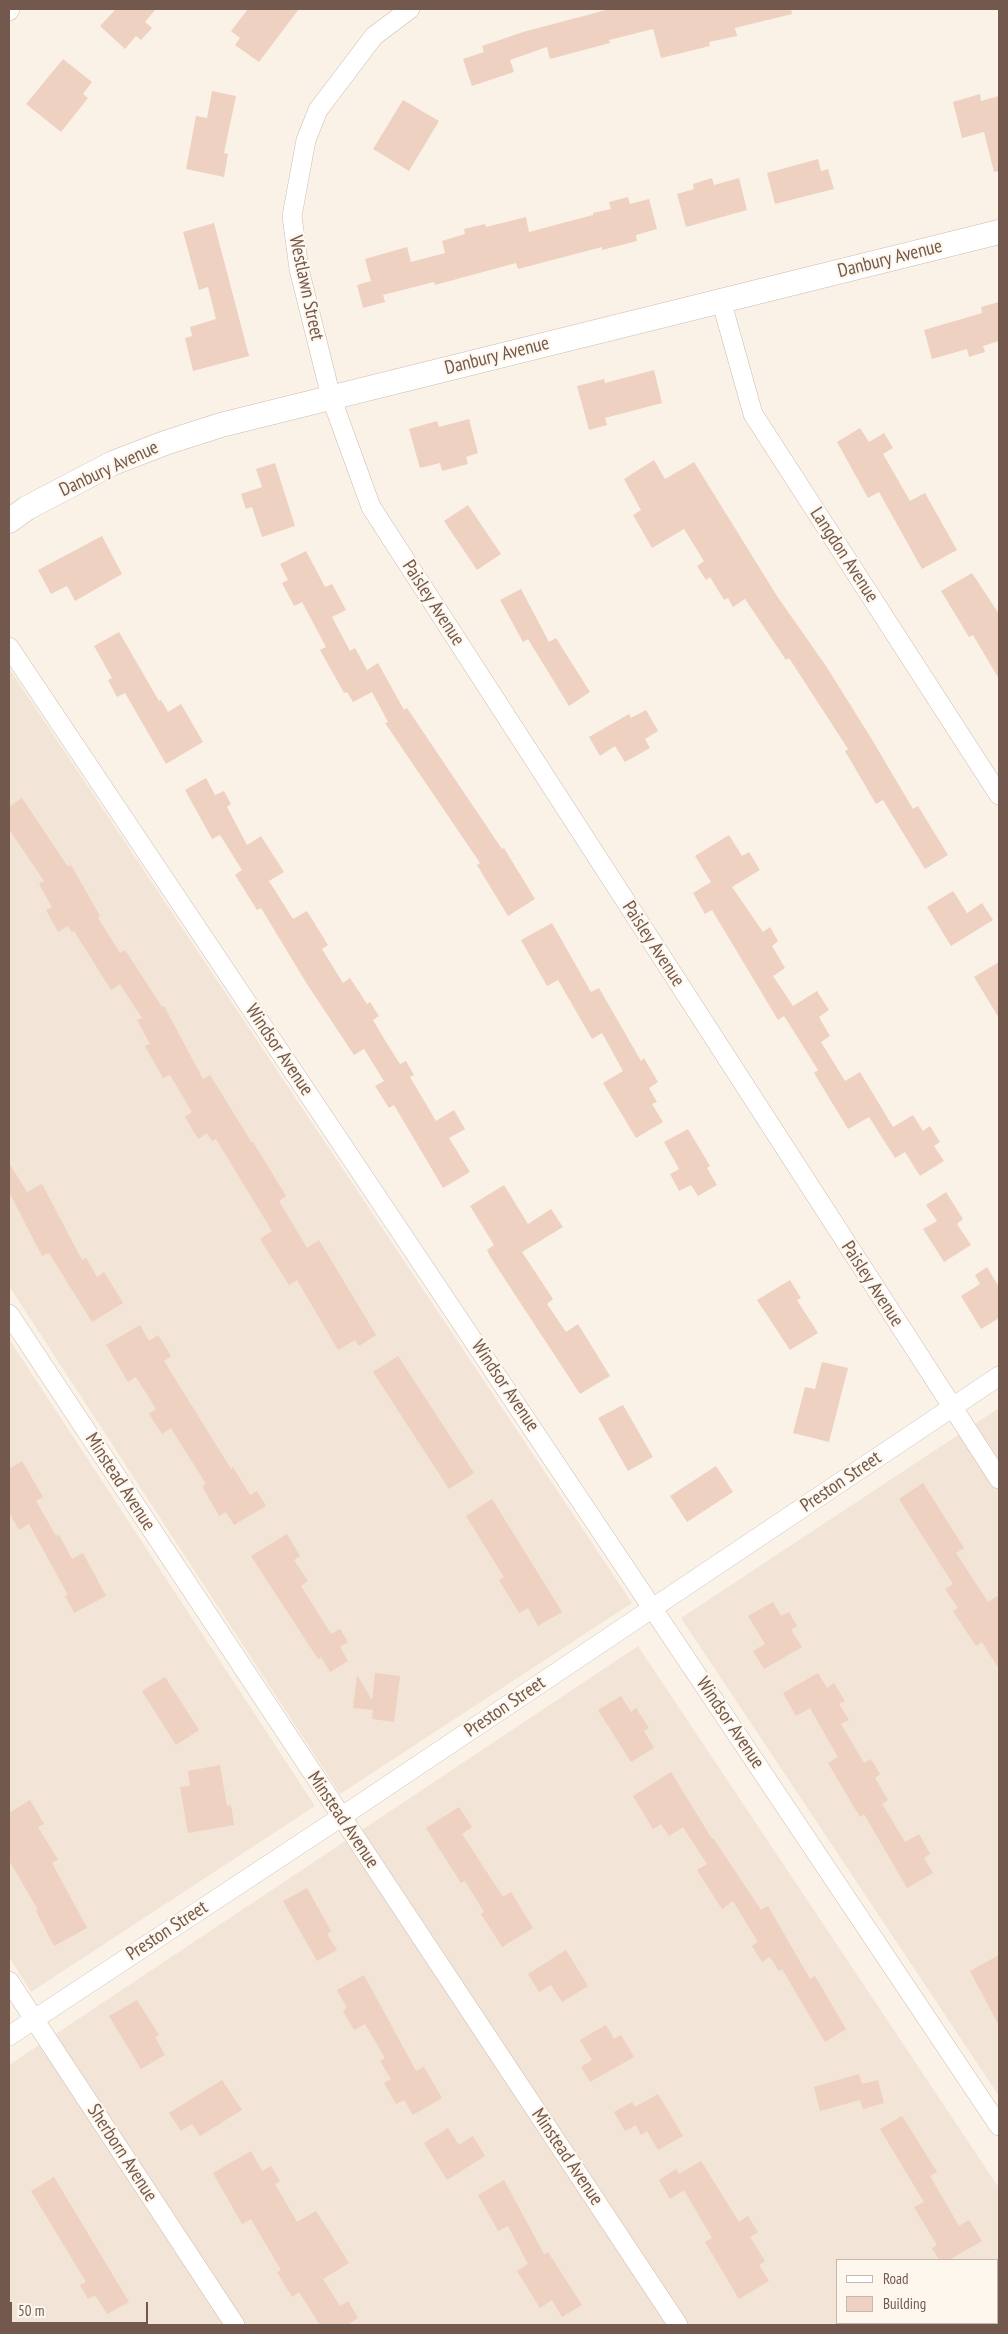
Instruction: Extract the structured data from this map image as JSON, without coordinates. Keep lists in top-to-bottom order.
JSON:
{
  "streets": {
    "street": [
      "Danbury Avenue",
      "Westlawn Street",
      "Langdon Avenue",
      "Paisley Avenue",
      "Windsor Avenue",
      "Minstead Avenue",
      "Preston Street",
      "Sherborn Avenue"
    ]
  },
  "crossings": [
    ["Danbury Avenue", "Westlawn Street"],
    ["Danbury Avenue", "Langdon Avenue"],
    ["Danbury Avenue", "Paisley Avenue"],
    ["Westlawn Street", "Paisley Avenue"],
    ["Paisley Avenue", "Preston Street"],
    ["Windsor Avenue", "Preston Street"],
    ["Minstead Avenue", "Preston Street"],
    ["Preston Street", "Sherborn Avenue"]
  ],
  "legend": ["Road", "Building"],
  "scale_bar": "50 m"
}
